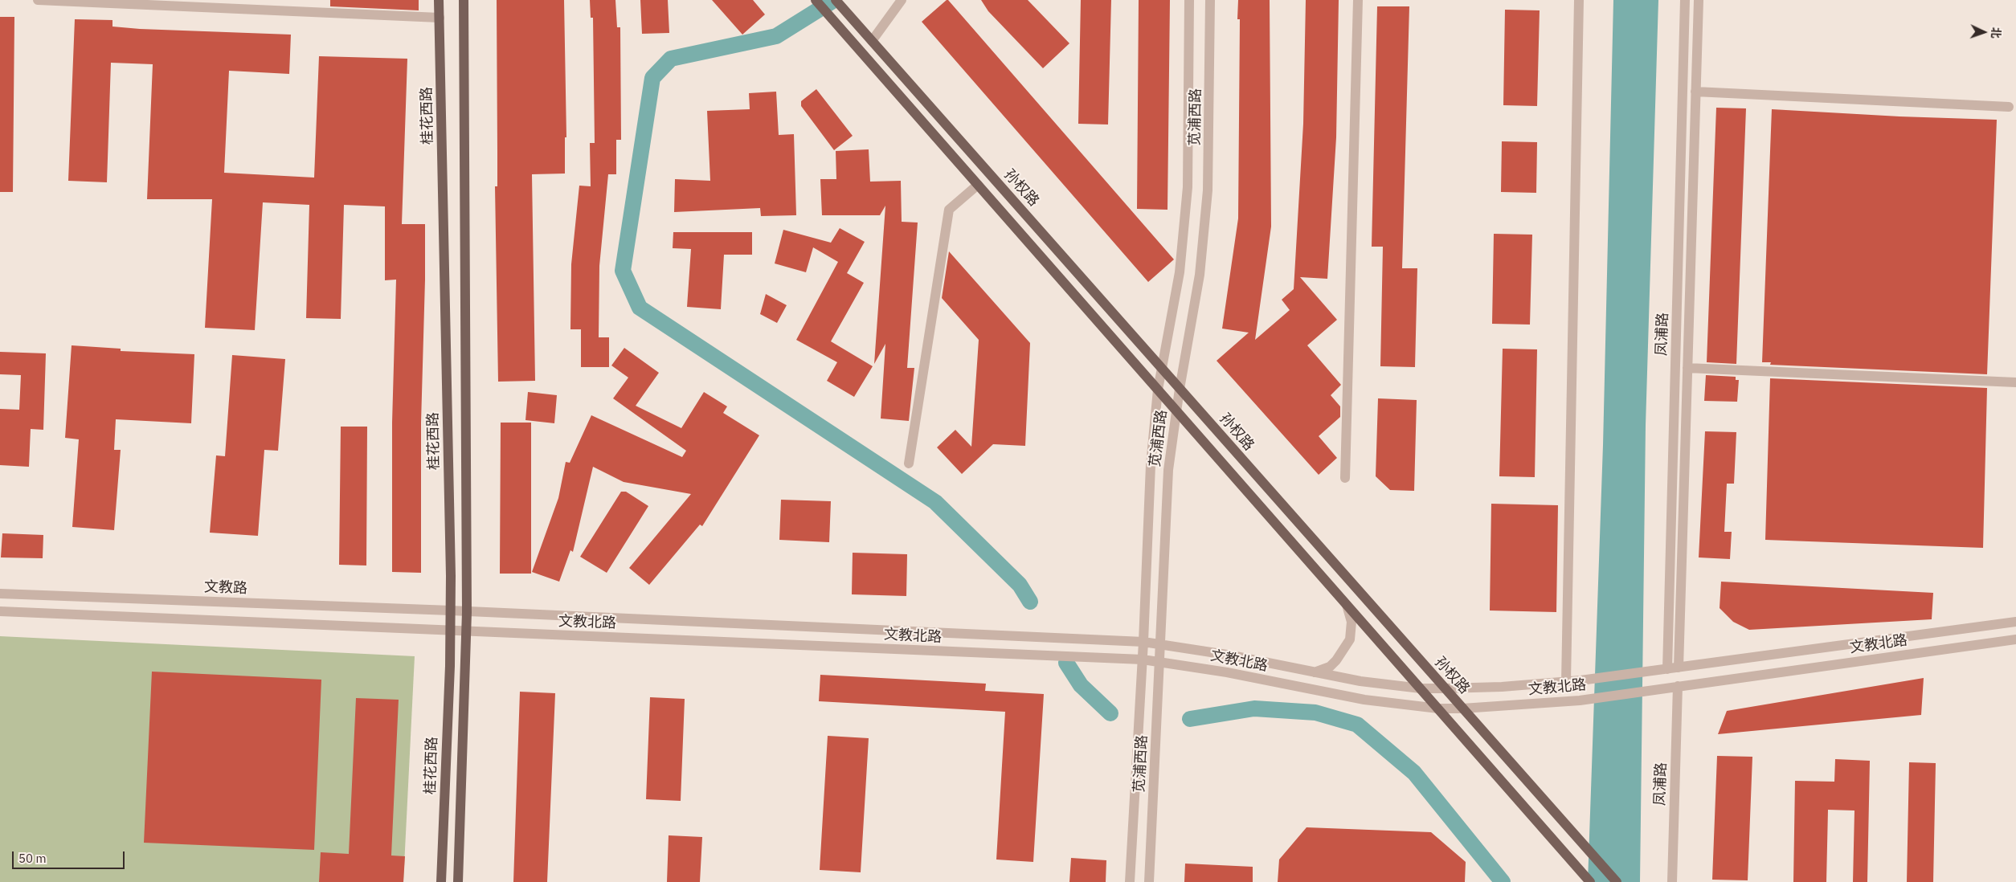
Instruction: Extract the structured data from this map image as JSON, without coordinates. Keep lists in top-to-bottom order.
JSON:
{
  "streets": {
    "main road": ["桂花西路", "孙权路"],
    "street": [
      "苋浦西路",
      "凤浦路",
      "文教路",
      "文教北路"
    ]
  },
  "crossings": [
    ["桂花西路", "文教路"],
    ["桂花西路", "文教北路"],
    ["苋浦西路", "孙权路"],
    ["苋浦西路", "文教北路"],
    ["孙权路", "文教北路"],
    ["凤浦路", "文教北路"],
    ["文教路", "文教北路"]
  ],
  "scale_bar": "50 m",
  "north": "right"
}
